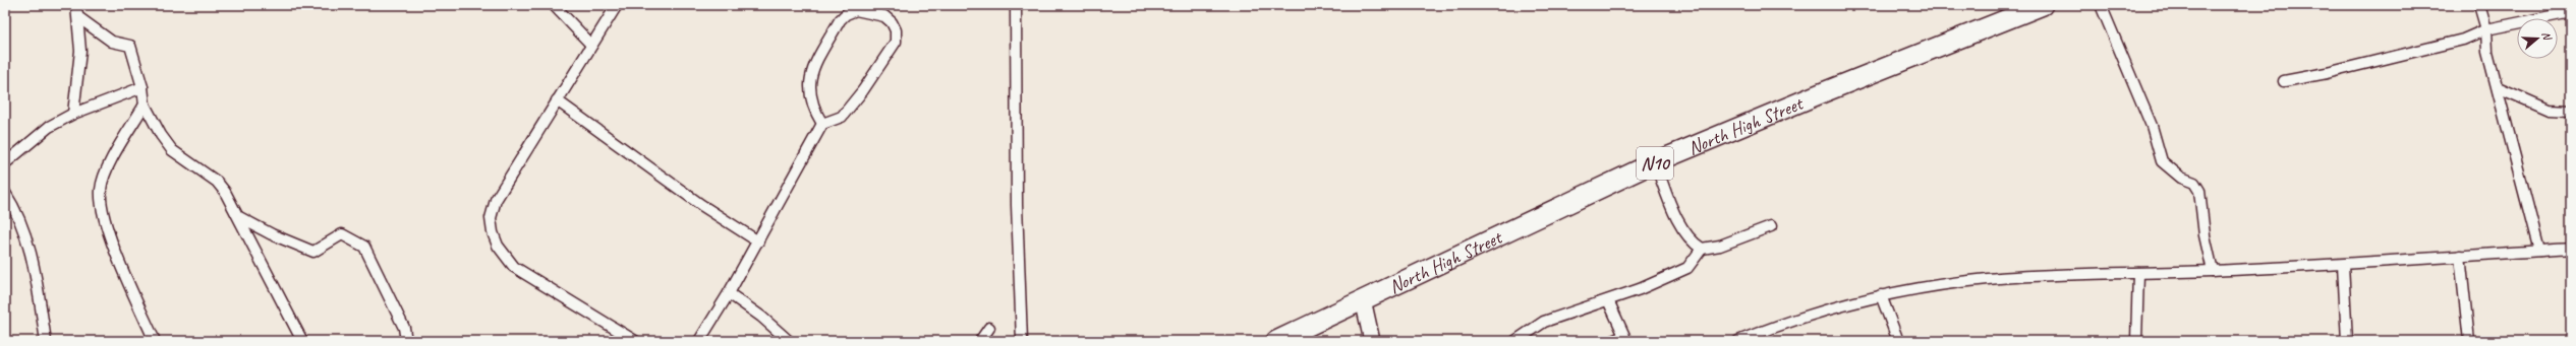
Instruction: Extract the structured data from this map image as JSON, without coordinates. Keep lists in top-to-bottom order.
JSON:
{
  "streets": {
    "highway": ["North High Street", "N10"]
  },
  "north": "right"
}
